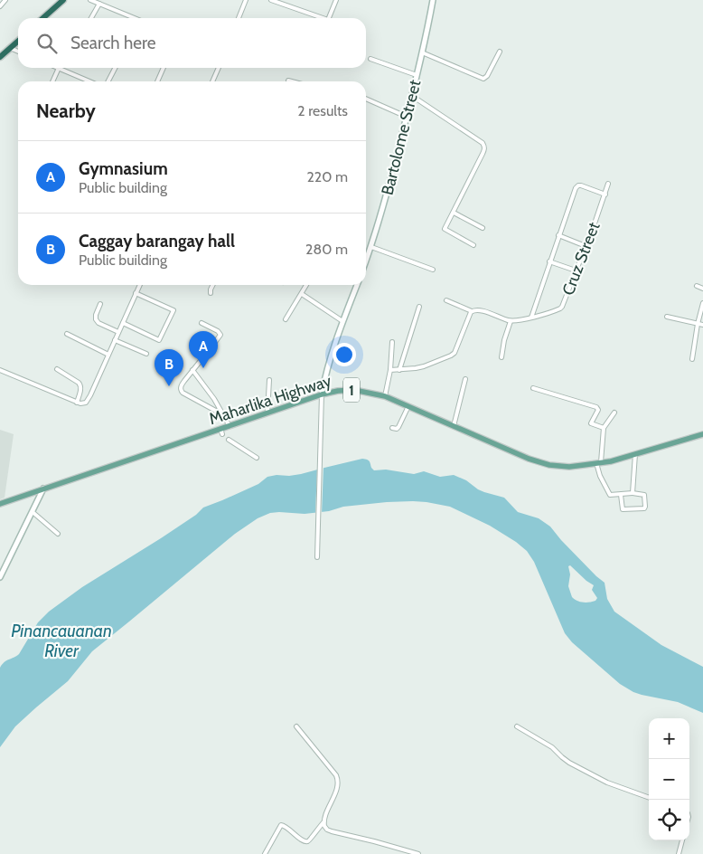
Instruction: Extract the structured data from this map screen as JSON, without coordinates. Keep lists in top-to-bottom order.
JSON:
{
  "streets": {
    "main road": ["1", "Maharlika Highway"],
    "street": ["Bartolome Street", "Cruz Street"]
  },
  "water": ["Pinancauanan River"],
  "page": {
    "search": "Search here",
    "heading": ["Nearby", "2 results"],
    "list": [
      {
        "mark": "A",
        "name": "Gymnasium",
        "note": "Public building",
        "value": "220 m"
      },
      {
        "mark": "B",
        "name": "Caggay barangay hall",
        "note": "Public building",
        "value": "280 m"
      }
    ],
    "pins": ["A", "B"],
    "map_buttons": ["+", "−"]
  }
}
